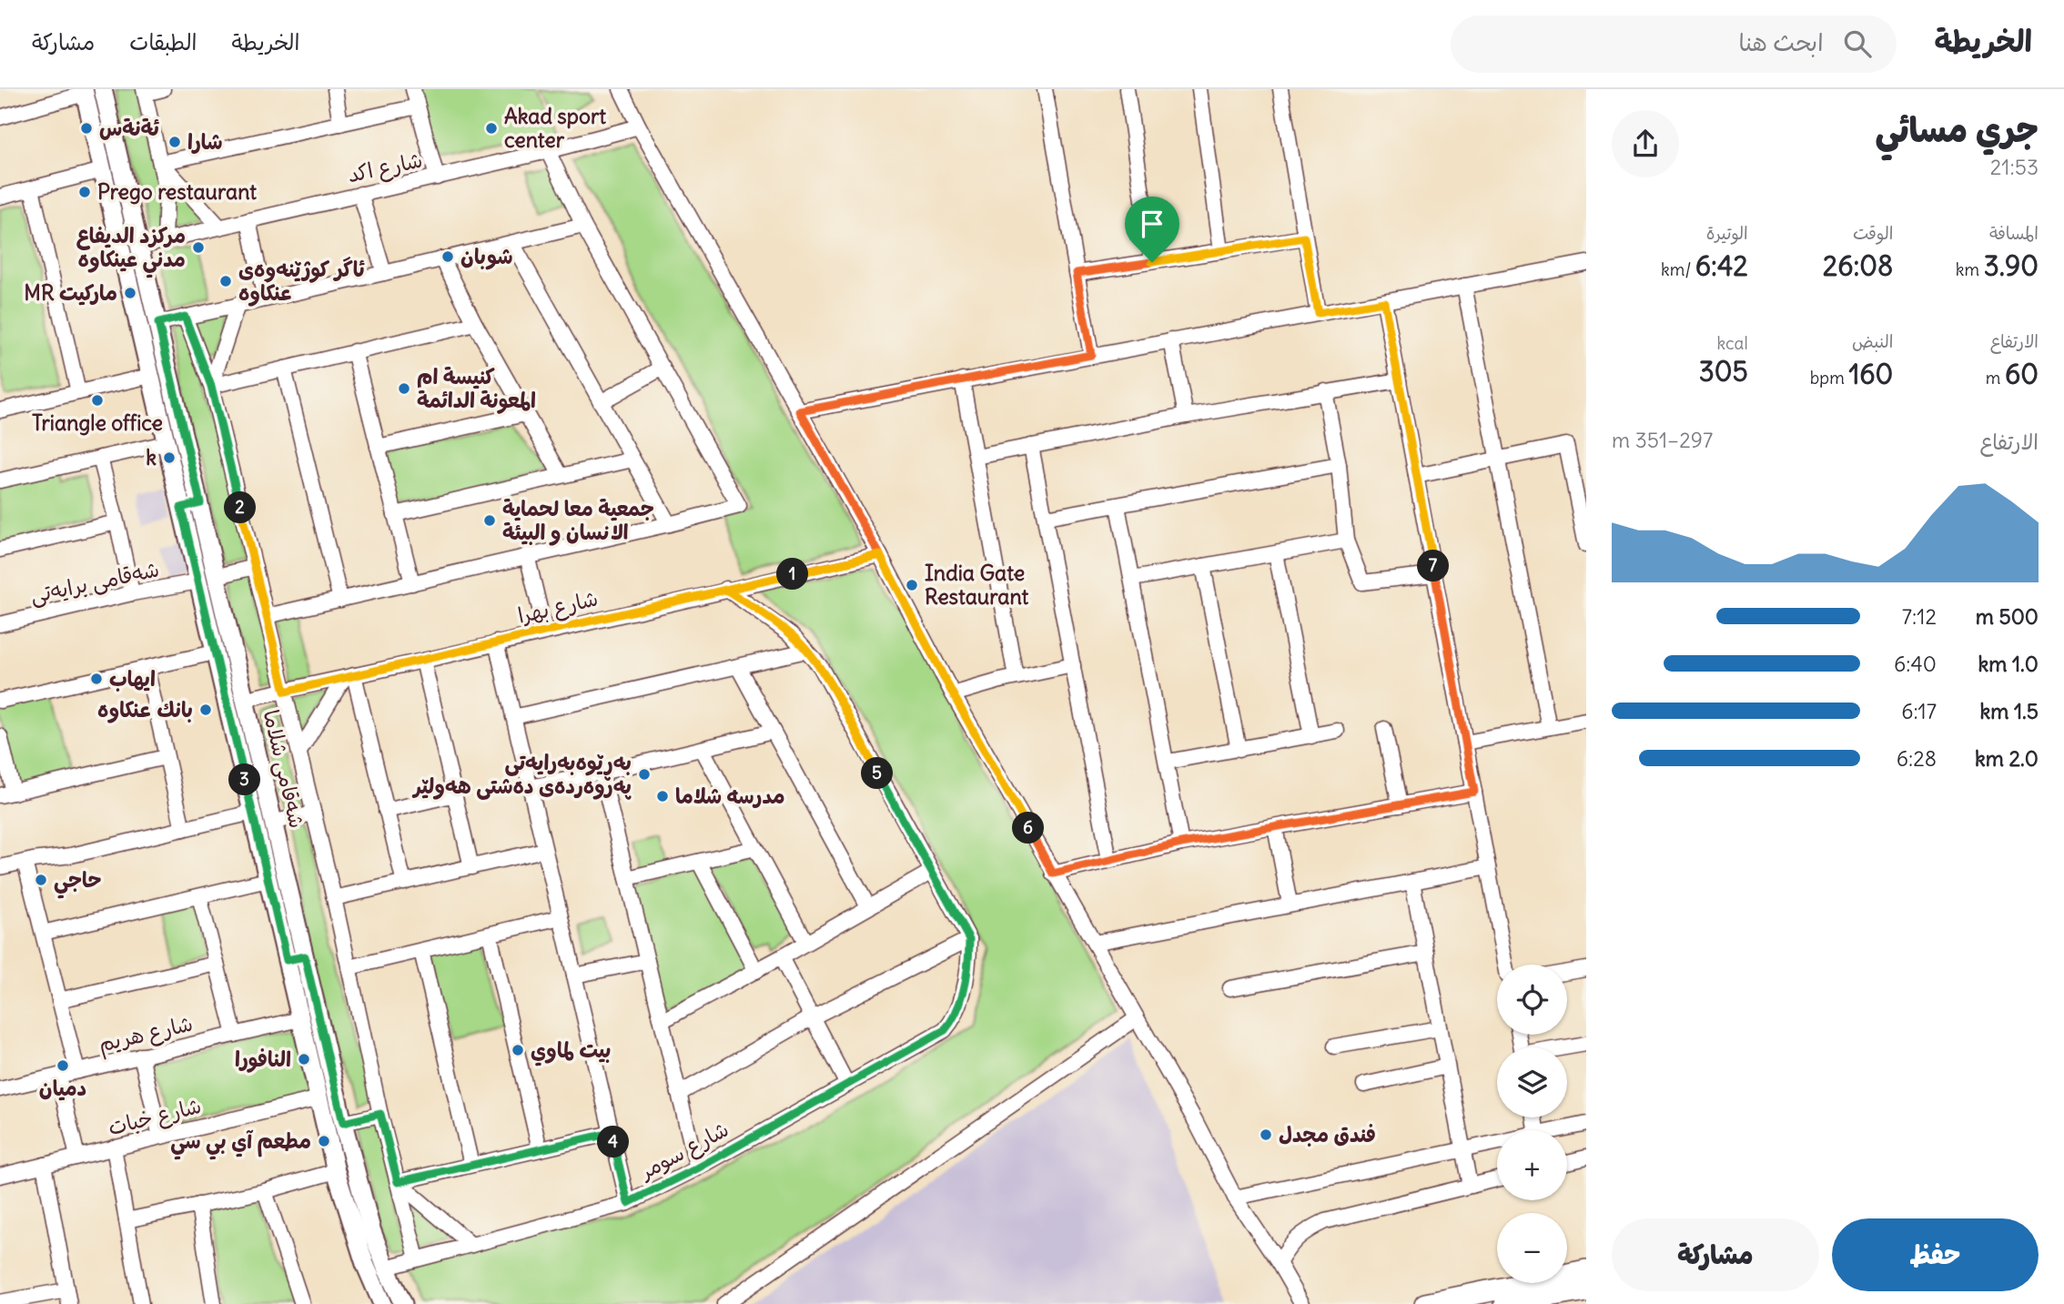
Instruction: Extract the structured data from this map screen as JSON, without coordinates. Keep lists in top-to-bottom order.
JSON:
{
  "streets": {
    "main road": ["شەقامی شلاما"],
    "street": [
      "شارع اكد",
      "شەقامی برایەتی",
      "شارع بهرا",
      "شارع هريم",
      "شارع خبات",
      "شارع سومر"
    ]
  },
  "crossings": [
    ["شارع اكد", "شەقامی شلاما"],
    ["شەقامی برایەتی", "شەقامی شلاما"],
    ["شارع بهرا", "شەقامی شلاما"],
    ["شەقامی شلاما", "شارع هريم"],
    ["شەقامی شلاما", "شارع خبات"],
    ["شەقامی شلاما", "شارع سومر"]
  ],
  "places": [
    "ئةنةس",
    "Akad sport center",
    "شارا",
    "Prego restaurant",
    "مرکزد الدیفاع مدني عينكاوه",
    "شوبان",
    "ئاگر كوژێنه‌وه‌ی عنكاوه",
    "MR ماركيت",
    "كنيسة ام المعونة الدائمة",
    "Triangle office",
    "k",
    "جمعية معا لحماية الانسان و البيئة",
    "India Gate Restaurant",
    "ايهاب",
    "بانك عنكاوه",
    "بەڕێوەبەرایەتی پەروەردەی دەشتی هەولێر",
    "مدرسه‌ شلاما",
    "حاجي",
    "بيت لماوي",
    "النافورا",
    "دميان",
    "فندق مجدل",
    "مطعم آي بي سي"
  ],
  "page": {
    "header": "الخريطة",
    "search": "ابحث هنا",
    "nav": ["الخريطة", "الطبقات", "مشاركة"],
    "heading": ["جري مسائي", "21:53"],
    "stats": [
      ["المسافة", "3.90 km"],
      ["الوقت", "26:08"],
      ["الوتيرة", "6:42 /km"],
      ["الارتفاع", "60 m"],
      ["النبض", "160 bpm"],
      ["kcal", "305"]
    ],
    "chart": ["الارتفاع", "297–351 m"],
    "pins": [
      "2",
      "7",
      "1",
      "5",
      "3",
      "6",
      "4"
    ],
    "list": [
      {
        "name": "500 m",
        "note": "7:12"
      },
      {
        "name": "1.0 km",
        "note": "6:40"
      },
      {
        "name": "1.5 km",
        "note": "6:17"
      },
      {
        "name": "2.0 km",
        "note": "6:28"
      }
    ],
    "map_buttons": ["+", "−"],
    "buttons": ["حفظ", "مشاركة"]
  }
}
